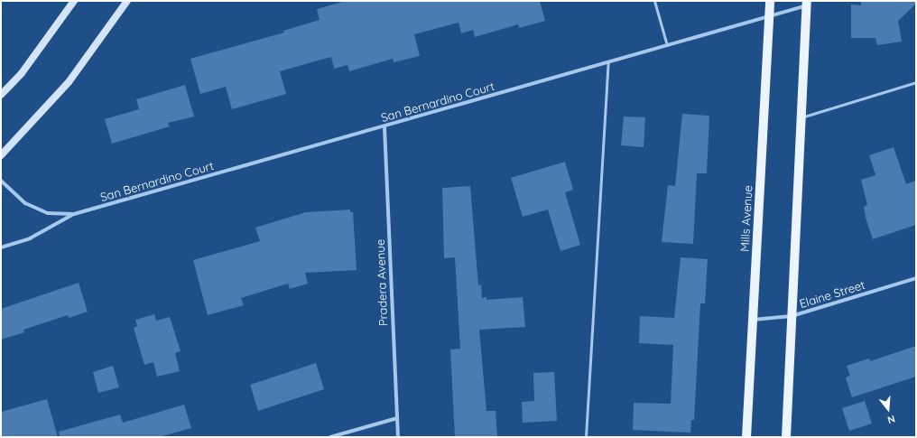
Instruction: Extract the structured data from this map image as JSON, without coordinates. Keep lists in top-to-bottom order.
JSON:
{
  "streets": {
    "main road": ["Mills Avenue"],
    "street": ["San Bernardino Court", "Pradera Avenue", "Elaine Street"]
  },
  "crossings": [
    ["San Bernardino Court", "Mills Avenue"],
    ["San Bernardino Court", "Pradera Avenue"],
    ["Mills Avenue", "Elaine Street"]
  ],
  "north": "bottom"
}
